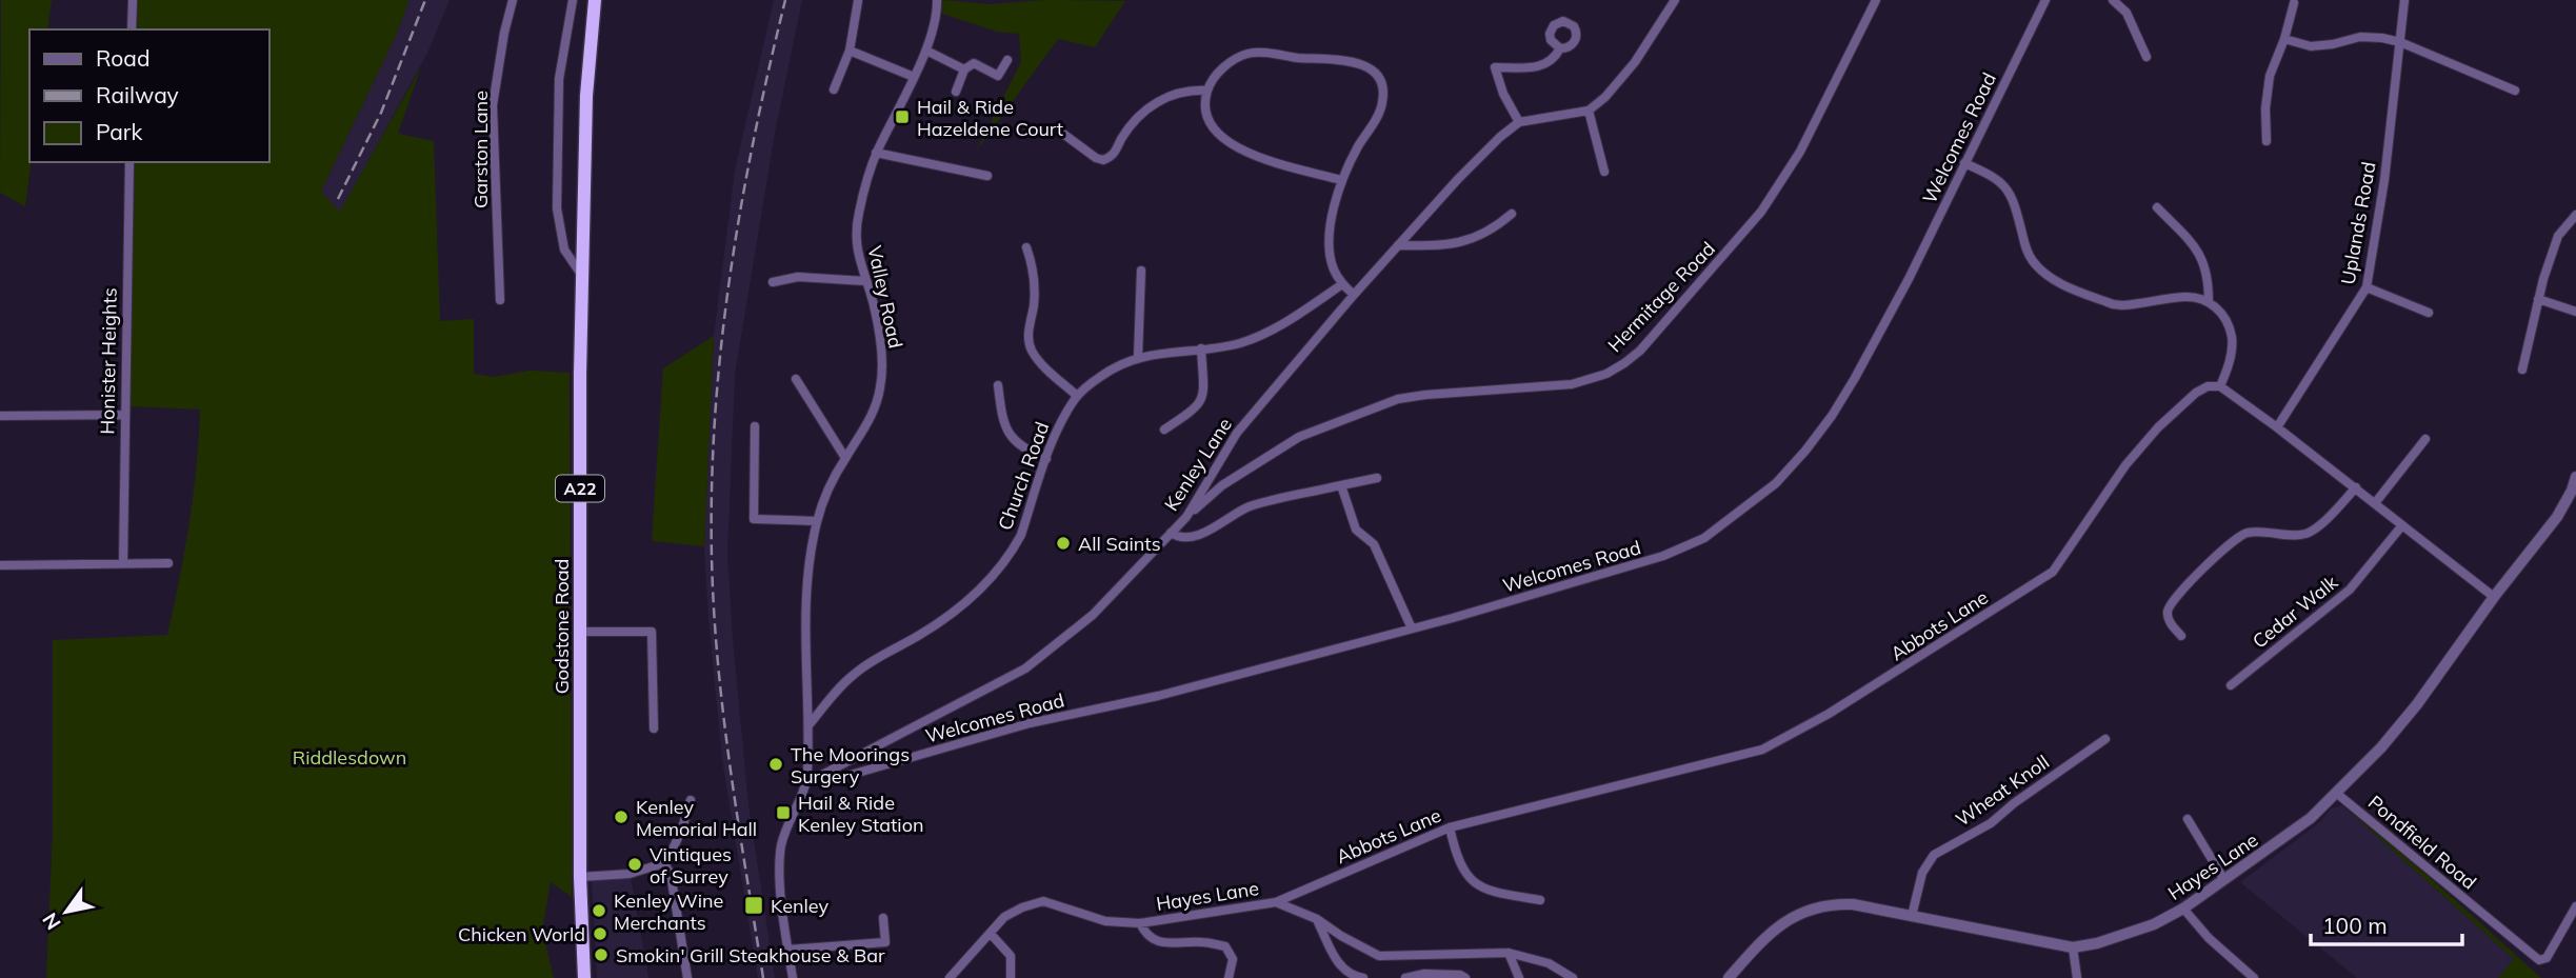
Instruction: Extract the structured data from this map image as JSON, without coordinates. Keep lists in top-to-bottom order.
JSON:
{
  "streets": {
    "highway": ["A22", "Godstone Road"],
    "street": [
      "Welcomes Road",
      "Garston Lane",
      "Uplands Road",
      "Valley Road",
      "Hermitage Road",
      "Honister Heights",
      "Kenley Lane",
      "Church Road",
      "Cedar Walk",
      "Abbots Lane",
      "Wheat Knoll",
      "Pondfield Road",
      "Hayes Lane"
    ]
  },
  "crossings": [
    ["Welcomes Road", "Kenley Lane"],
    ["Valley Road", "Kenley Lane"],
    ["Valley Road", "Church Road"],
    ["Hermitage Road", "Kenley Lane"],
    ["Abbots Lane", "Hayes Lane"],
    ["Wheat Knoll", "Hayes Lane"],
    ["Pondfield Road", "Hayes Lane"]
  ],
  "parks": ["Riddlesdown"],
  "places": {
    "transit": ["Hail & Ride Hazeldene Court", "Hail & Ride Kenley Station", "Kenley"],
    "other": [
      "All Saints",
      "The Moorings Surgery",
      "Kenley Memorial Hall",
      "Vintiques of Surrey",
      "Kenley Wine Merchants",
      "Chicken World",
      "Smokin' Grill Steakhouse & Bar"
    ]
  },
  "legend": ["Road", "Railway", "Park"],
  "scale_bar": "100 m",
  "north": "bottom left"
}
